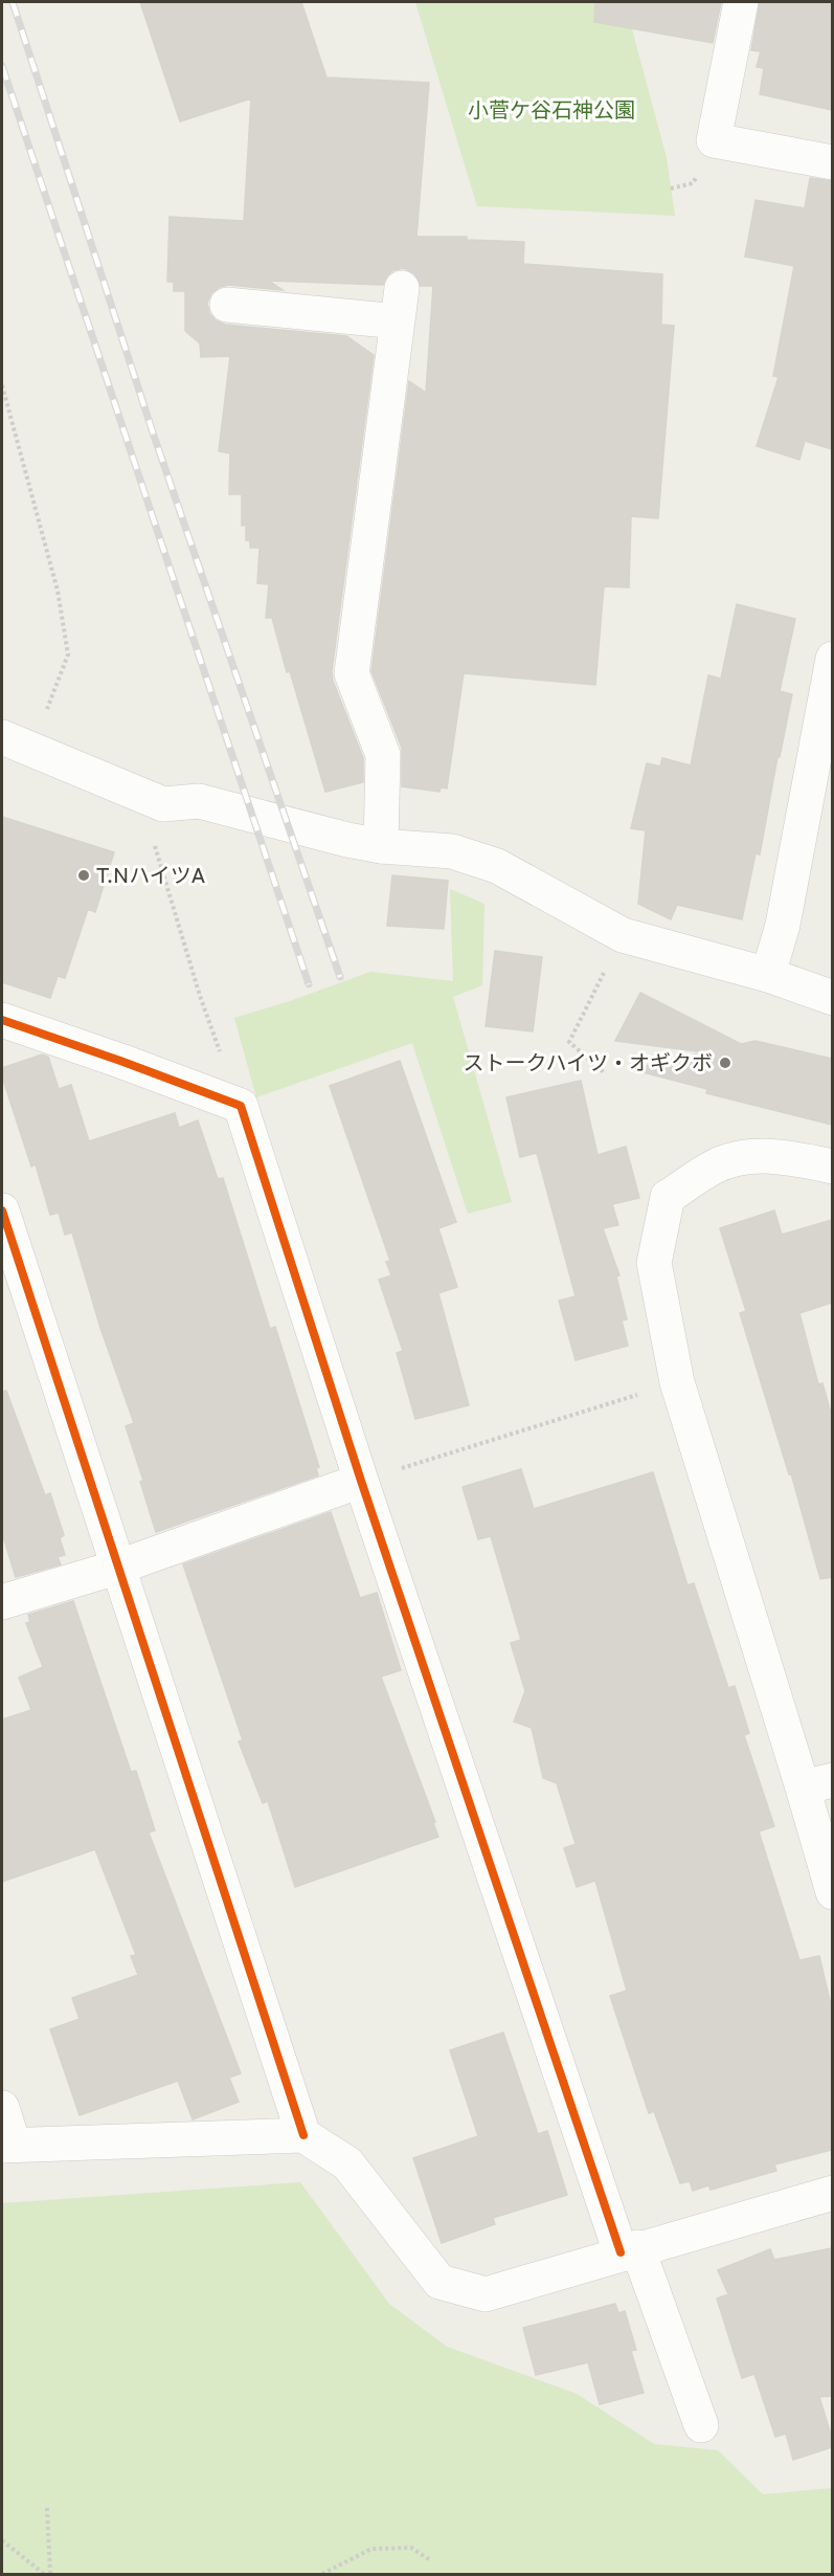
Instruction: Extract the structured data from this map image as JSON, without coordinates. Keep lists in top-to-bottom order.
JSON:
{
  "parks": ["小菅ケ谷石神公園"],
  "places": ["T.NハイツA", "ストークハイツ・オギクボ"]
}
